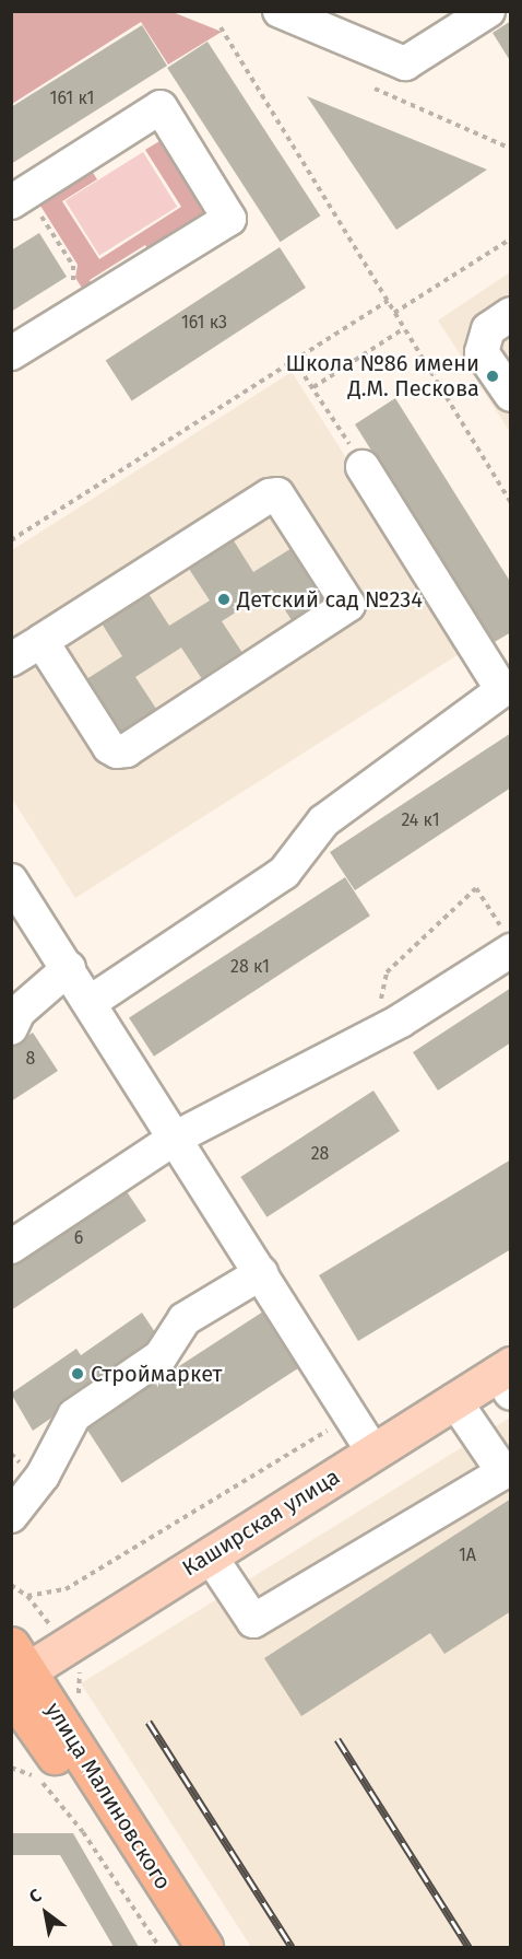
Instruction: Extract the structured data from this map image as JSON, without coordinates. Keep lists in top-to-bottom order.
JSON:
{
  "streets": {
    "highway": ["улица Малиновского"],
    "main road": ["Каширская улица"]
  },
  "crossings": [
    ["Каширская улица", "улица Малиновского"]
  ],
  "places": ["Школа №86 имени Д.М. Пескова", "Детский сад №234", "Строймаркет"],
  "house_numbers": [
    "161 к1",
    "161 к3",
    "24 к1",
    "28 к1",
    "8",
    "28",
    "6",
    "1А"
  ],
  "north": "top left"
}
